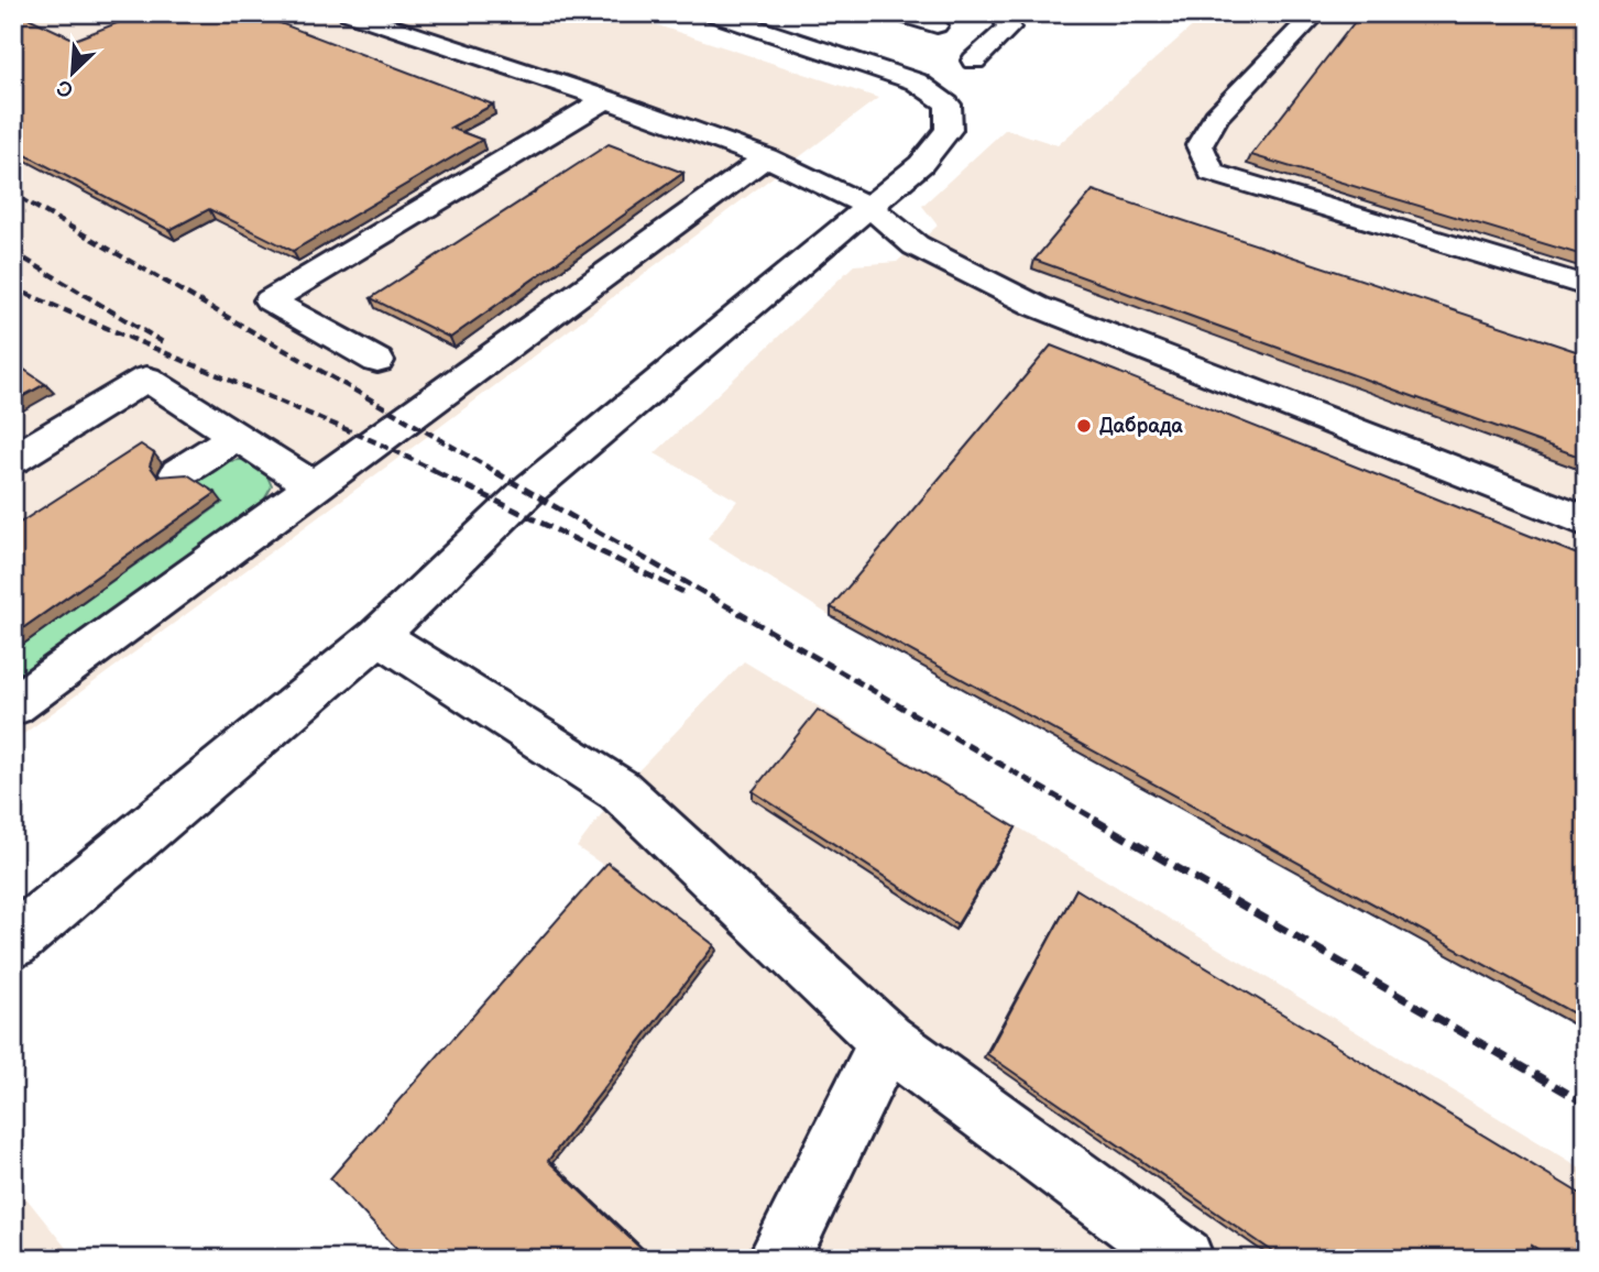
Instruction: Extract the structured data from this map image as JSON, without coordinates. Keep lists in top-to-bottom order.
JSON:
{
  "places": ["Дабрада"],
  "north": "bottom left"
}
